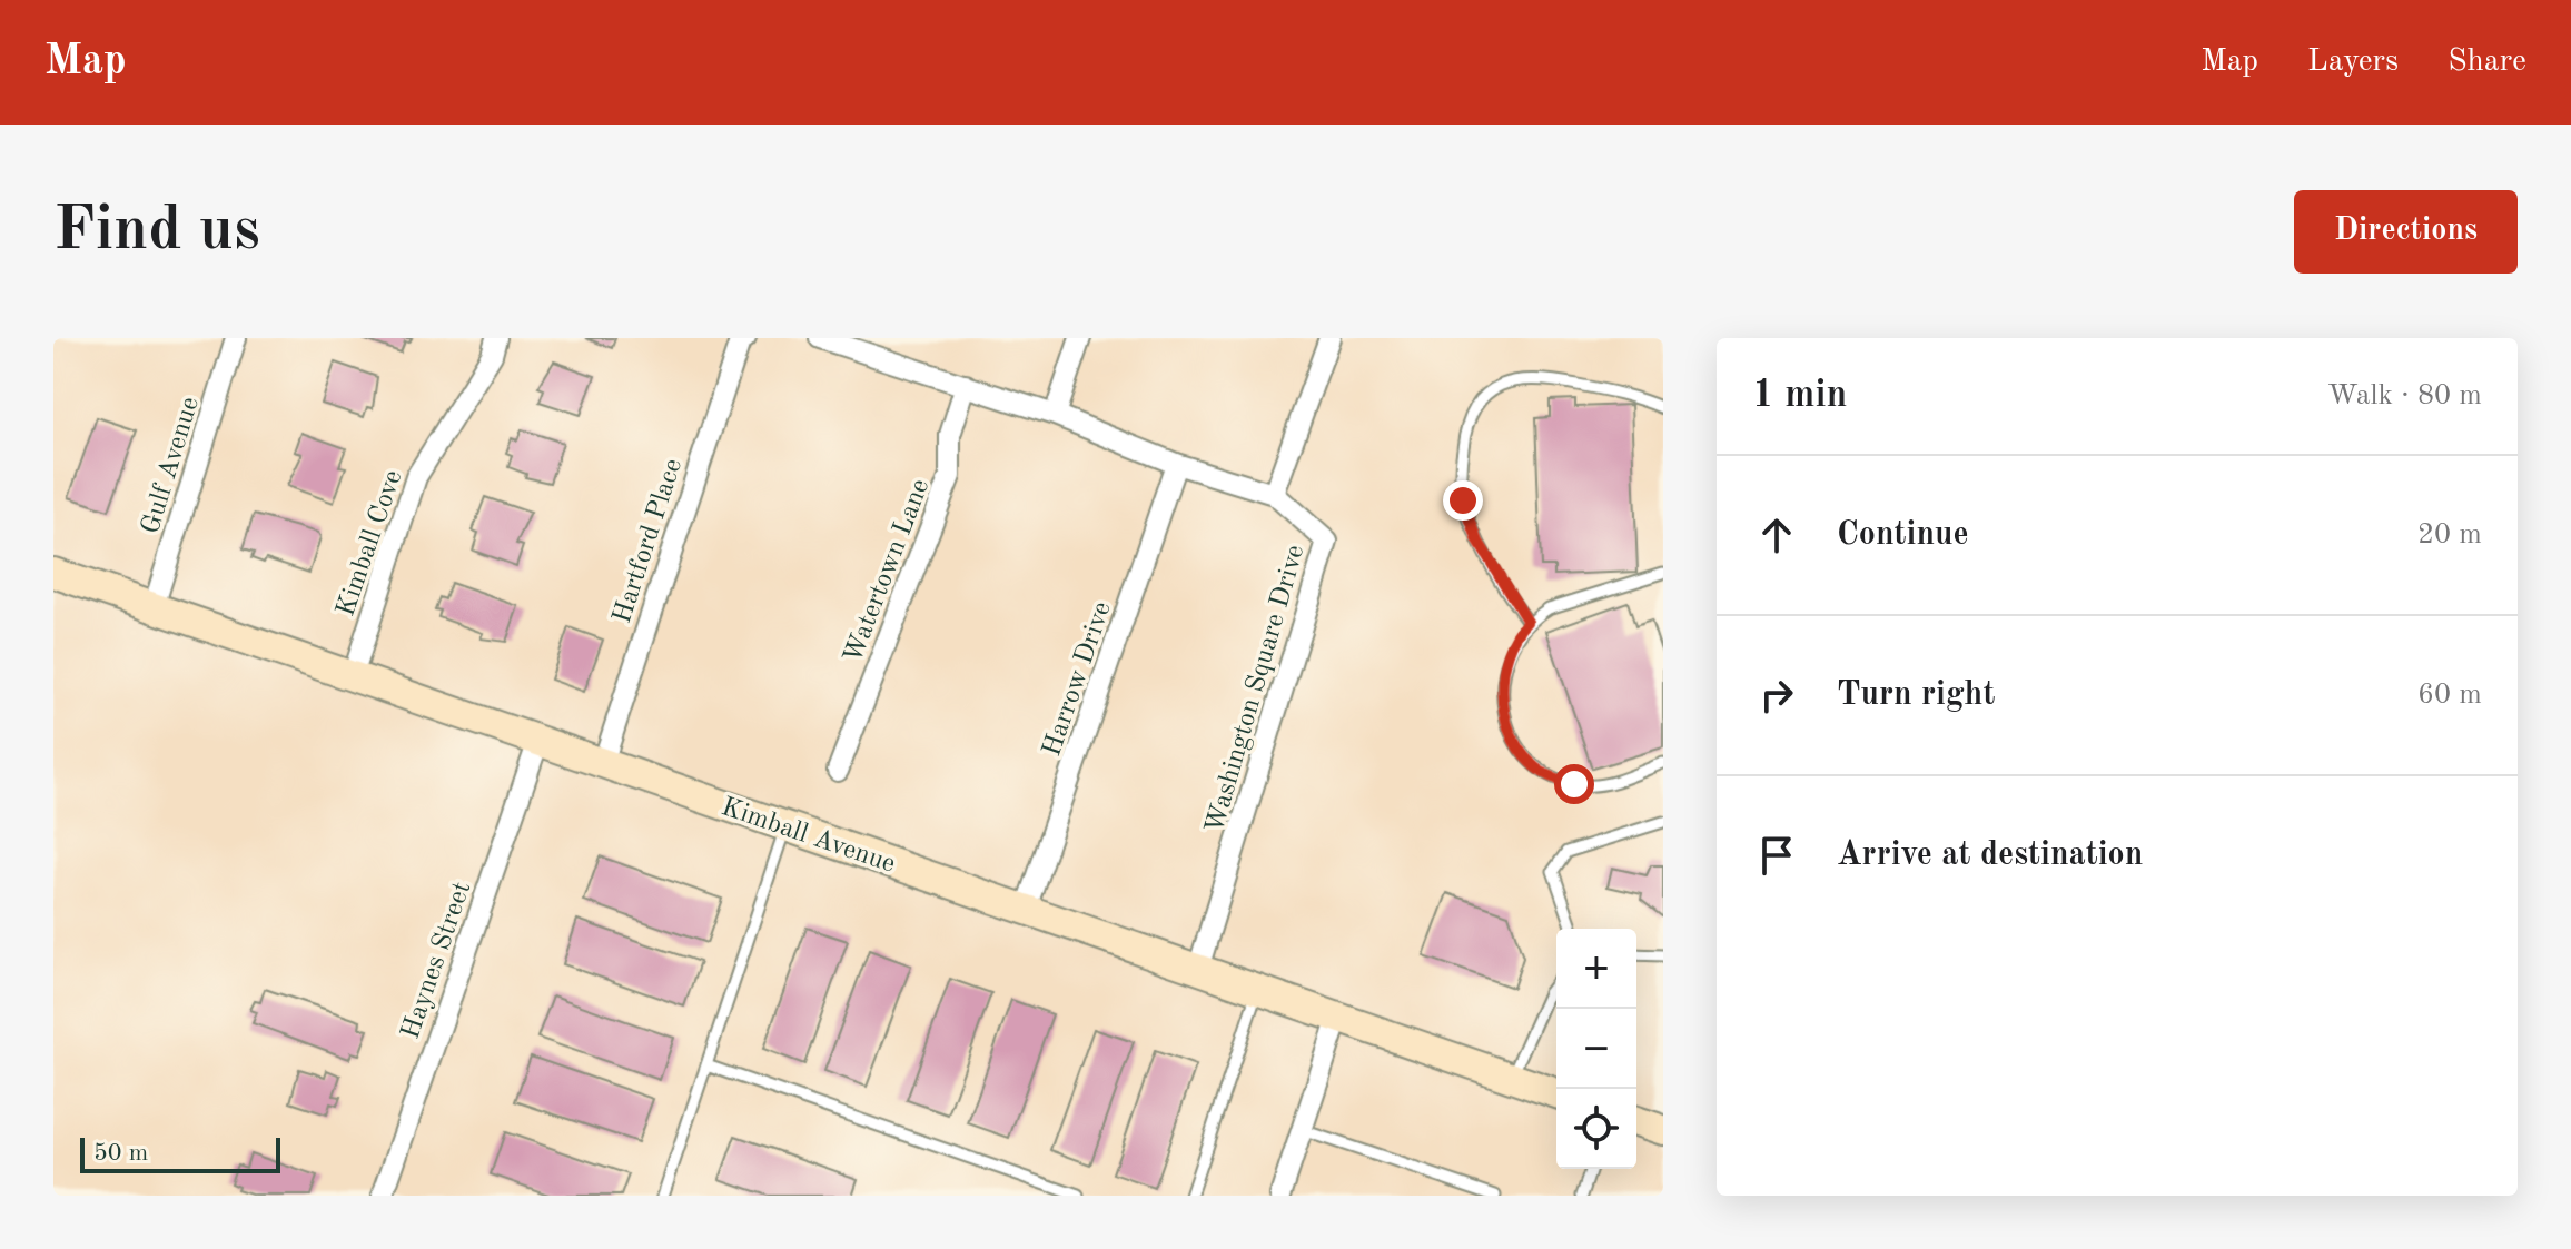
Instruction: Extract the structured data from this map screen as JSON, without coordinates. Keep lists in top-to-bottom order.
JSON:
{
  "streets": {
    "main road": ["Kimball Avenue"],
    "street": [
      "Gulf Avenue",
      "Hartford Place",
      "Kimball Cove",
      "Watertown Lane",
      "Harrow Drive",
      "Washington Square Drive",
      "Haynes Street"
    ]
  },
  "crossings": [
    ["Gulf Avenue", "Kimball Avenue"],
    ["Hartford Place", "Kimball Avenue"],
    ["Kimball Cove", "Kimball Avenue"],
    ["Watertown Lane", "Washington Square Drive"],
    ["Harrow Drive", "Washington Square Drive"],
    ["Harrow Drive", "Kimball Avenue"],
    ["Washington Square Drive", "Kimball Avenue"],
    ["Kimball Avenue", "Haynes Street"]
  ],
  "scale_bar": "50 m",
  "page": {
    "header": "Map",
    "nav": ["Map", "Layers", "Share"],
    "buttons": "Directions",
    "title": "Find us",
    "heading": ["1 min", "Walk · 80 m"],
    "list": [
      ["Continue", "20 m"],
      ["Turn right", "60 m"],
      "Arrive at destination"
    ],
    "map_buttons": ["+", "−"],
    "scale": "50 m"
  }
}
